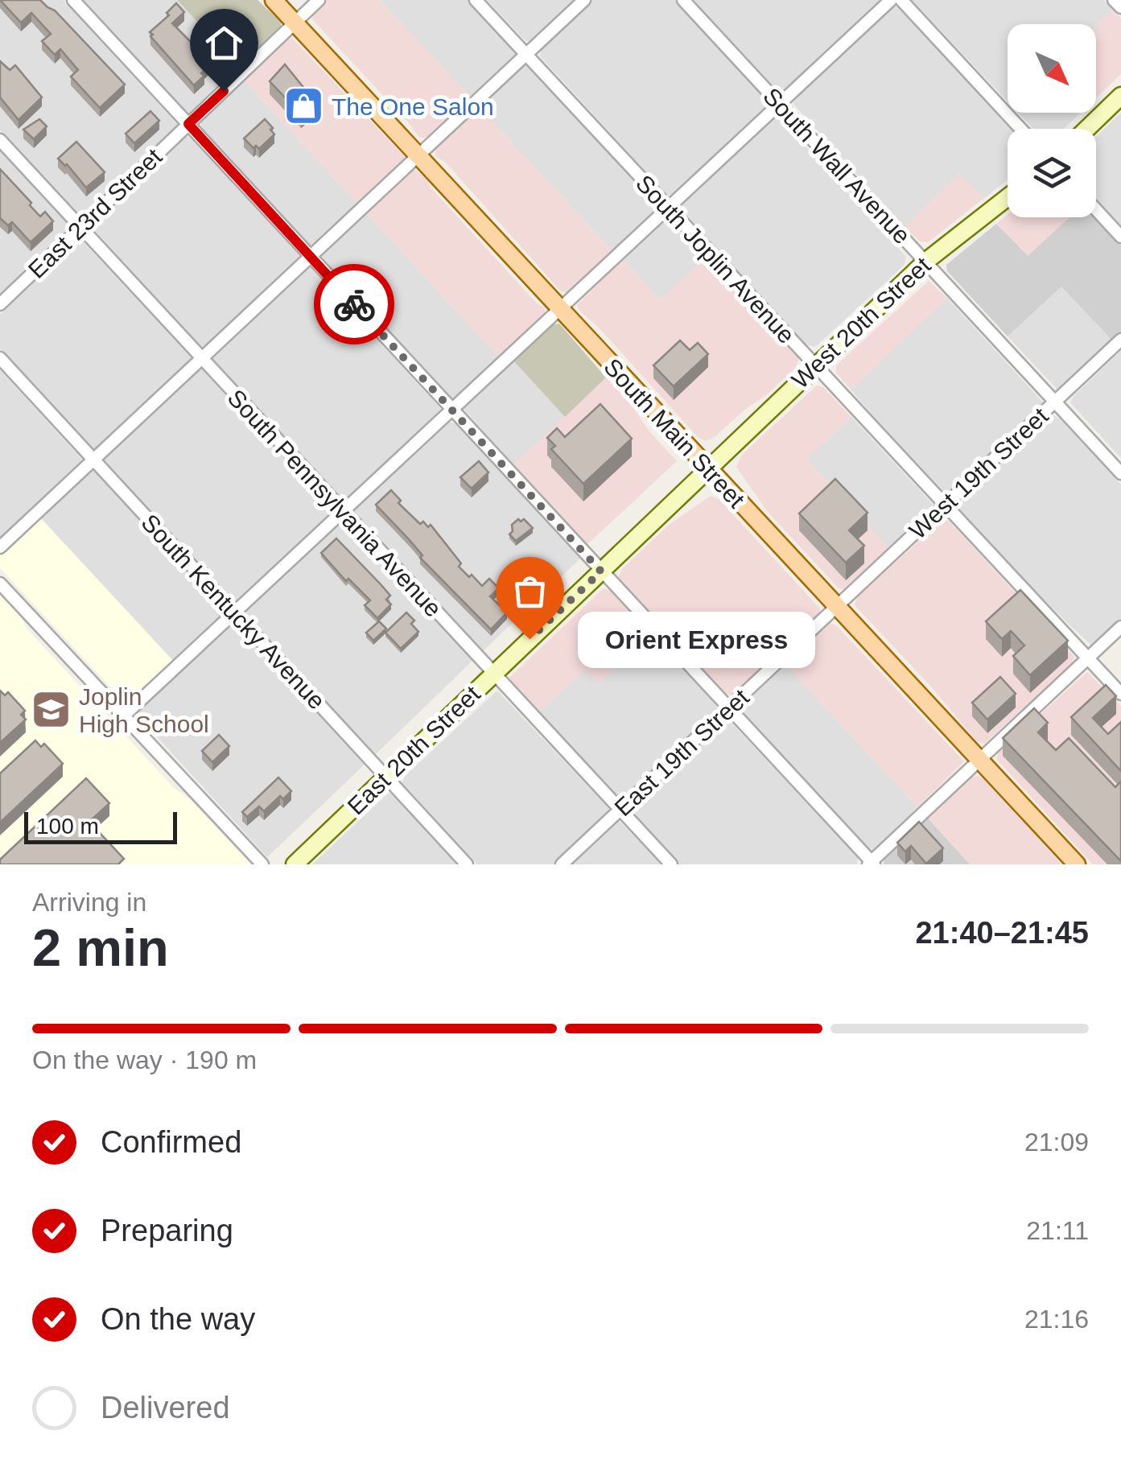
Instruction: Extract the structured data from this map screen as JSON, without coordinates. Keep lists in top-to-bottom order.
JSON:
{
  "streets": {
    "main road": ["West 20th Street", "South Main Street", "East 20th Street"],
    "street": [
      "South Wall Avenue",
      "East 23rd Street",
      "South Joplin Avenue",
      "West 19th Street",
      "South Pennsylvania Avenue",
      "South Kentucky Avenue",
      "East 19th Street"
    ]
  },
  "crossings": [
    ["South Wall Avenue", "West 20th Street"],
    ["South Wall Avenue", "West 19th Street"],
    ["East 23rd Street", "South Main Street"],
    ["East 23rd Street", "South Pennsylvania Avenue"],
    ["South Joplin Avenue", "West 20th Street"],
    ["South Joplin Avenue", "West 19th Street"],
    ["West 20th Street", "South Main Street"],
    ["West 20th Street", "East 20th Street"],
    ["South Main Street", "West 19th Street"],
    ["South Main Street", "East 20th Street"],
    ["South Main Street", "East 19th Street"],
    ["West 19th Street", "East 19th Street"],
    ["South Pennsylvania Avenue", "East 20th Street"],
    ["South Pennsylvania Avenue", "East 19th Street"],
    ["South Kentucky Avenue", "East 20th Street"]
  ],
  "places": {
    "shop": ["The One Salon"],
    "other": ["Orient Express"],
    "school or university": ["Joplin High School"]
  },
  "scale_bar": "100 m",
  "north": "bottom right",
  "page": {
    "bubble": "Orient Express",
    "scale": "100 m",
    "heading": ["2 min", "Arriving in", "21:40–21:45"],
    "bar": "On the way · 190 m",
    "list": [
      ["Confirmed", "21:09"],
      ["Preparing", "21:11"],
      ["On the way", "21:16"],
      "Delivered"
    ]
  }
}
